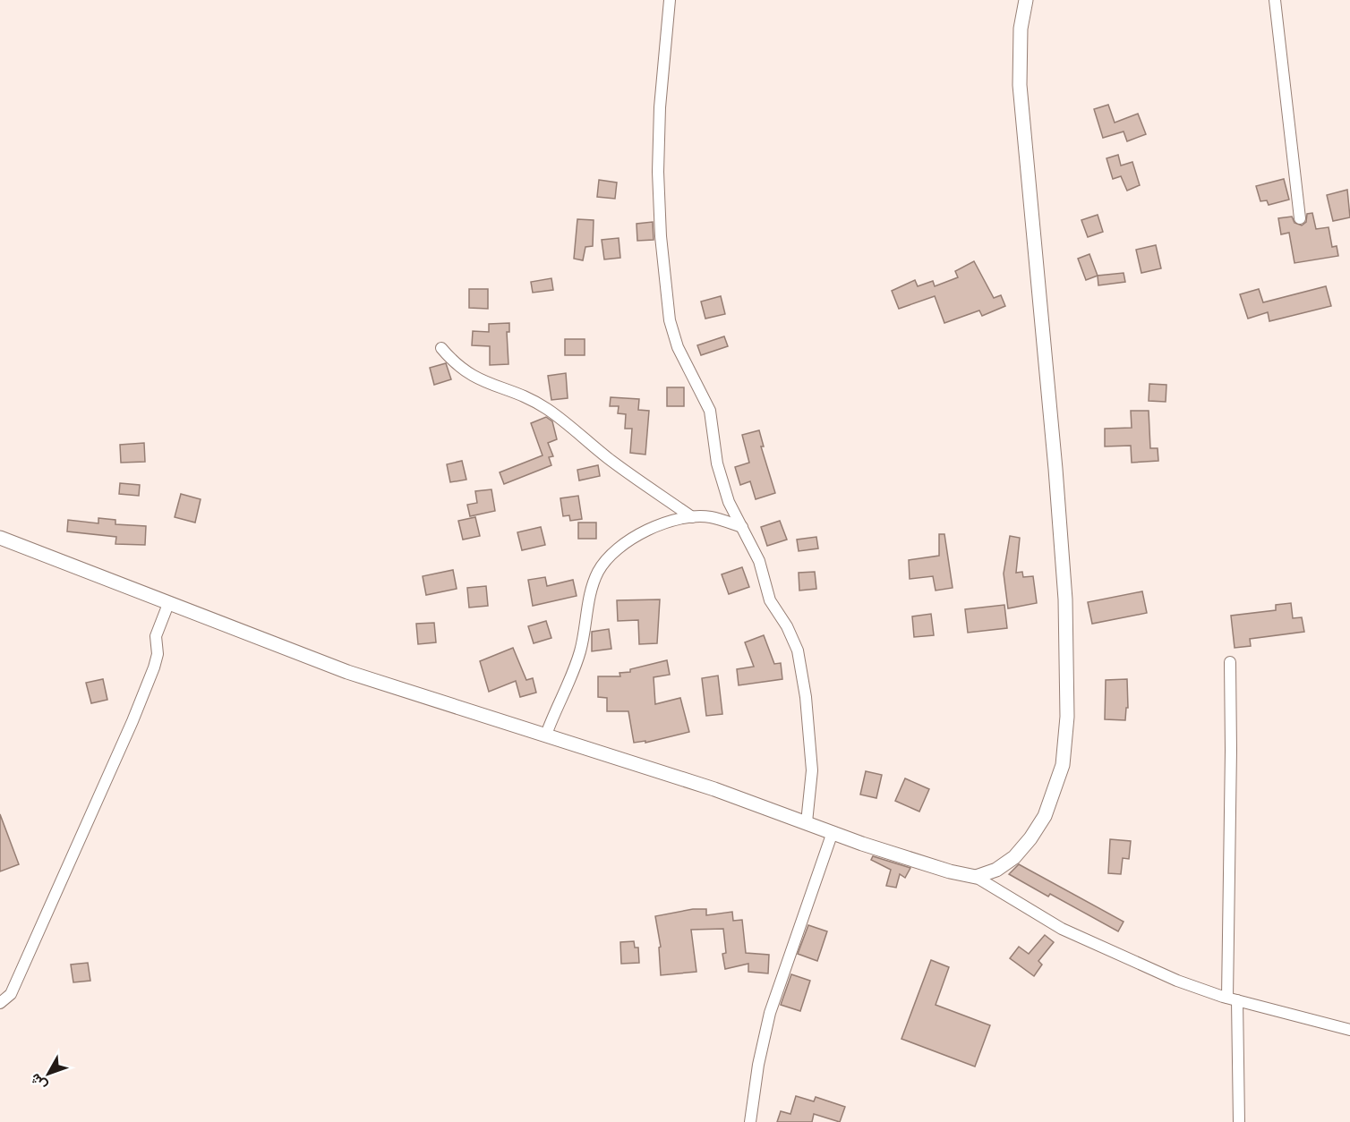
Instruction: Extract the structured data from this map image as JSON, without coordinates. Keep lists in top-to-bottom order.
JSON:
{
  "north": "bottom left"
}
